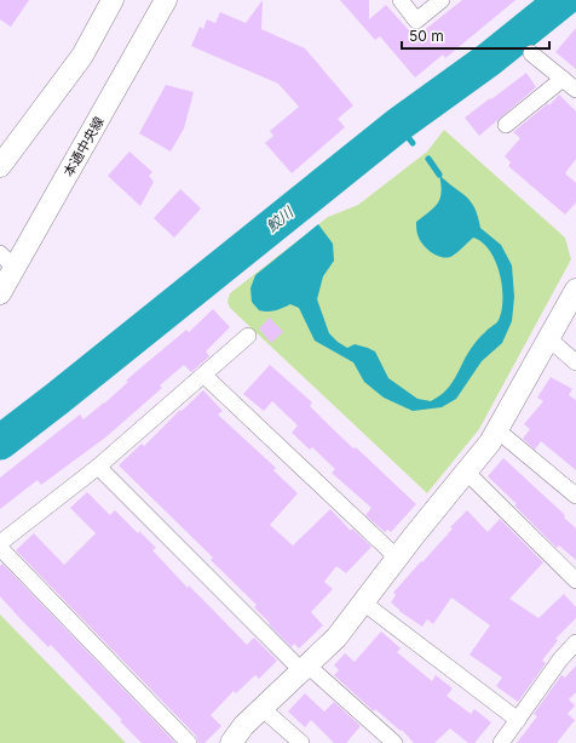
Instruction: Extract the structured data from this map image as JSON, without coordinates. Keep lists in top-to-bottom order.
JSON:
{
  "streets": {
    "street": ["本通中央線"]
  },
  "water": ["鮫川"],
  "scale_bar": "50 m"
}
